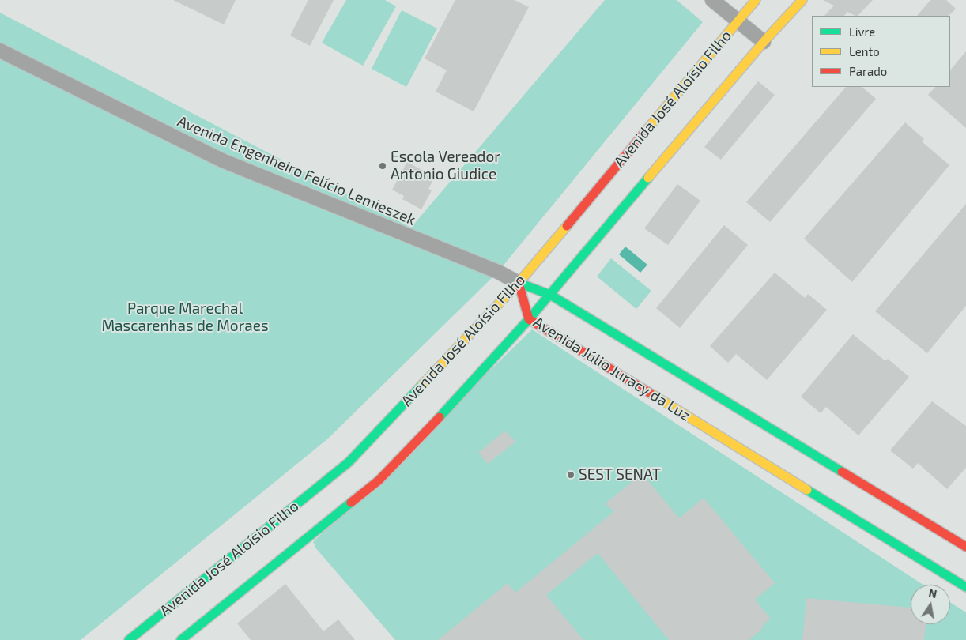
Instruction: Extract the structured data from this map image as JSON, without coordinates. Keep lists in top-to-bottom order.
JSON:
{
  "streets": {
    "street": ["Avenida José Aloísio Filho", "Avenida Engenheiro Felício Lemieszek", "Avenida Júlio Juracy da Luz"]
  },
  "crossings": [
    ["Avenida José Aloísio Filho", "Avenida Engenheiro Felício Lemieszek"],
    ["Avenida José Aloísio Filho", "Avenida Júlio Juracy da Luz"],
    ["Avenida Engenheiro Felício Lemieszek", "Avenida Júlio Juracy da Luz"]
  ],
  "parks": ["Parque Marechal Mascarenhas de Moraes"],
  "places": ["Escola Vereador Antonio Giudice", "SEST SENAT"],
  "legend": ["Livre", "Lento", "Parado"],
  "north": "top"
}
